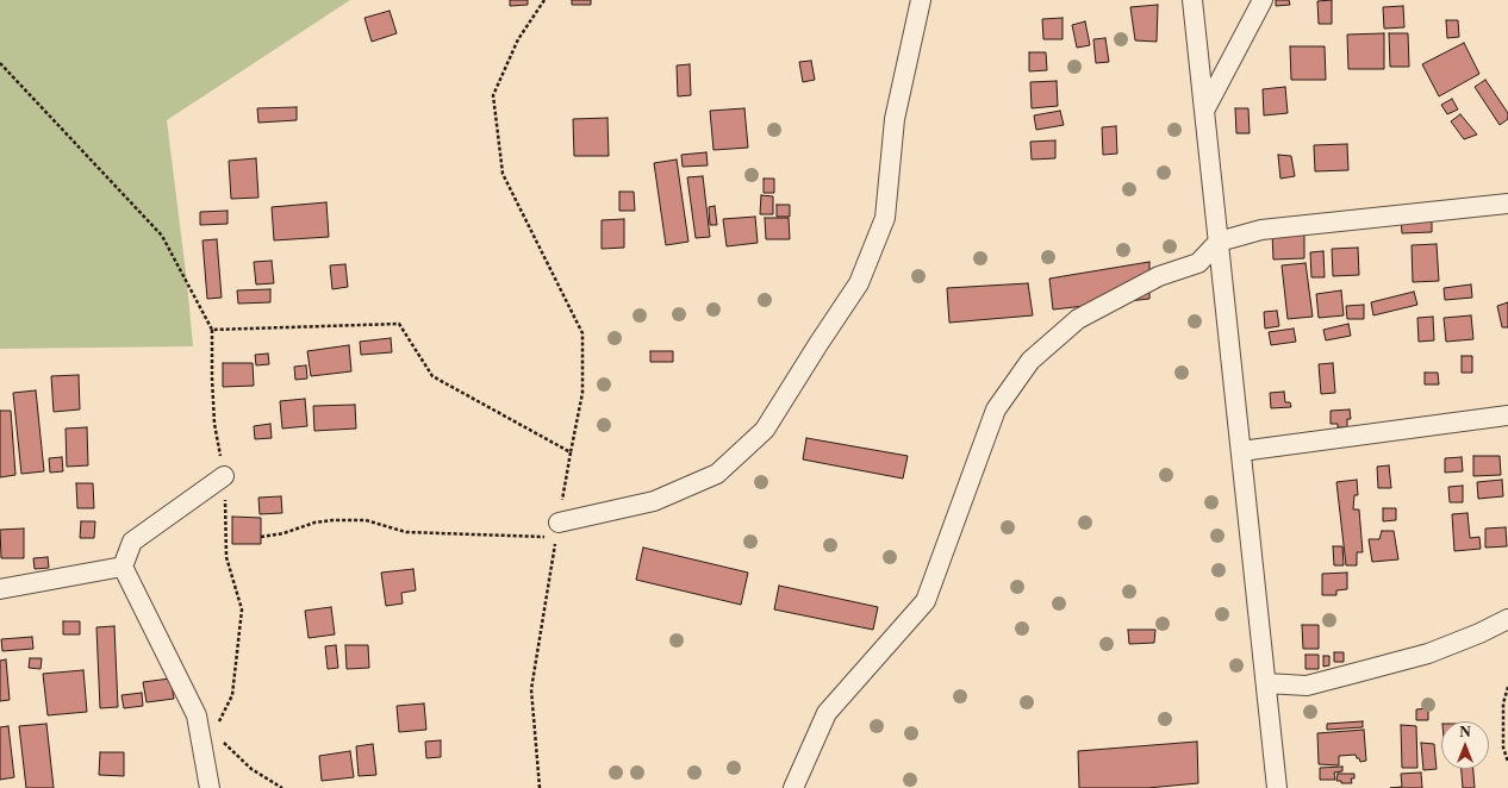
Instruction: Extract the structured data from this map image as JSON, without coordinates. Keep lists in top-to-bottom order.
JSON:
{
  "north": "top"
}
